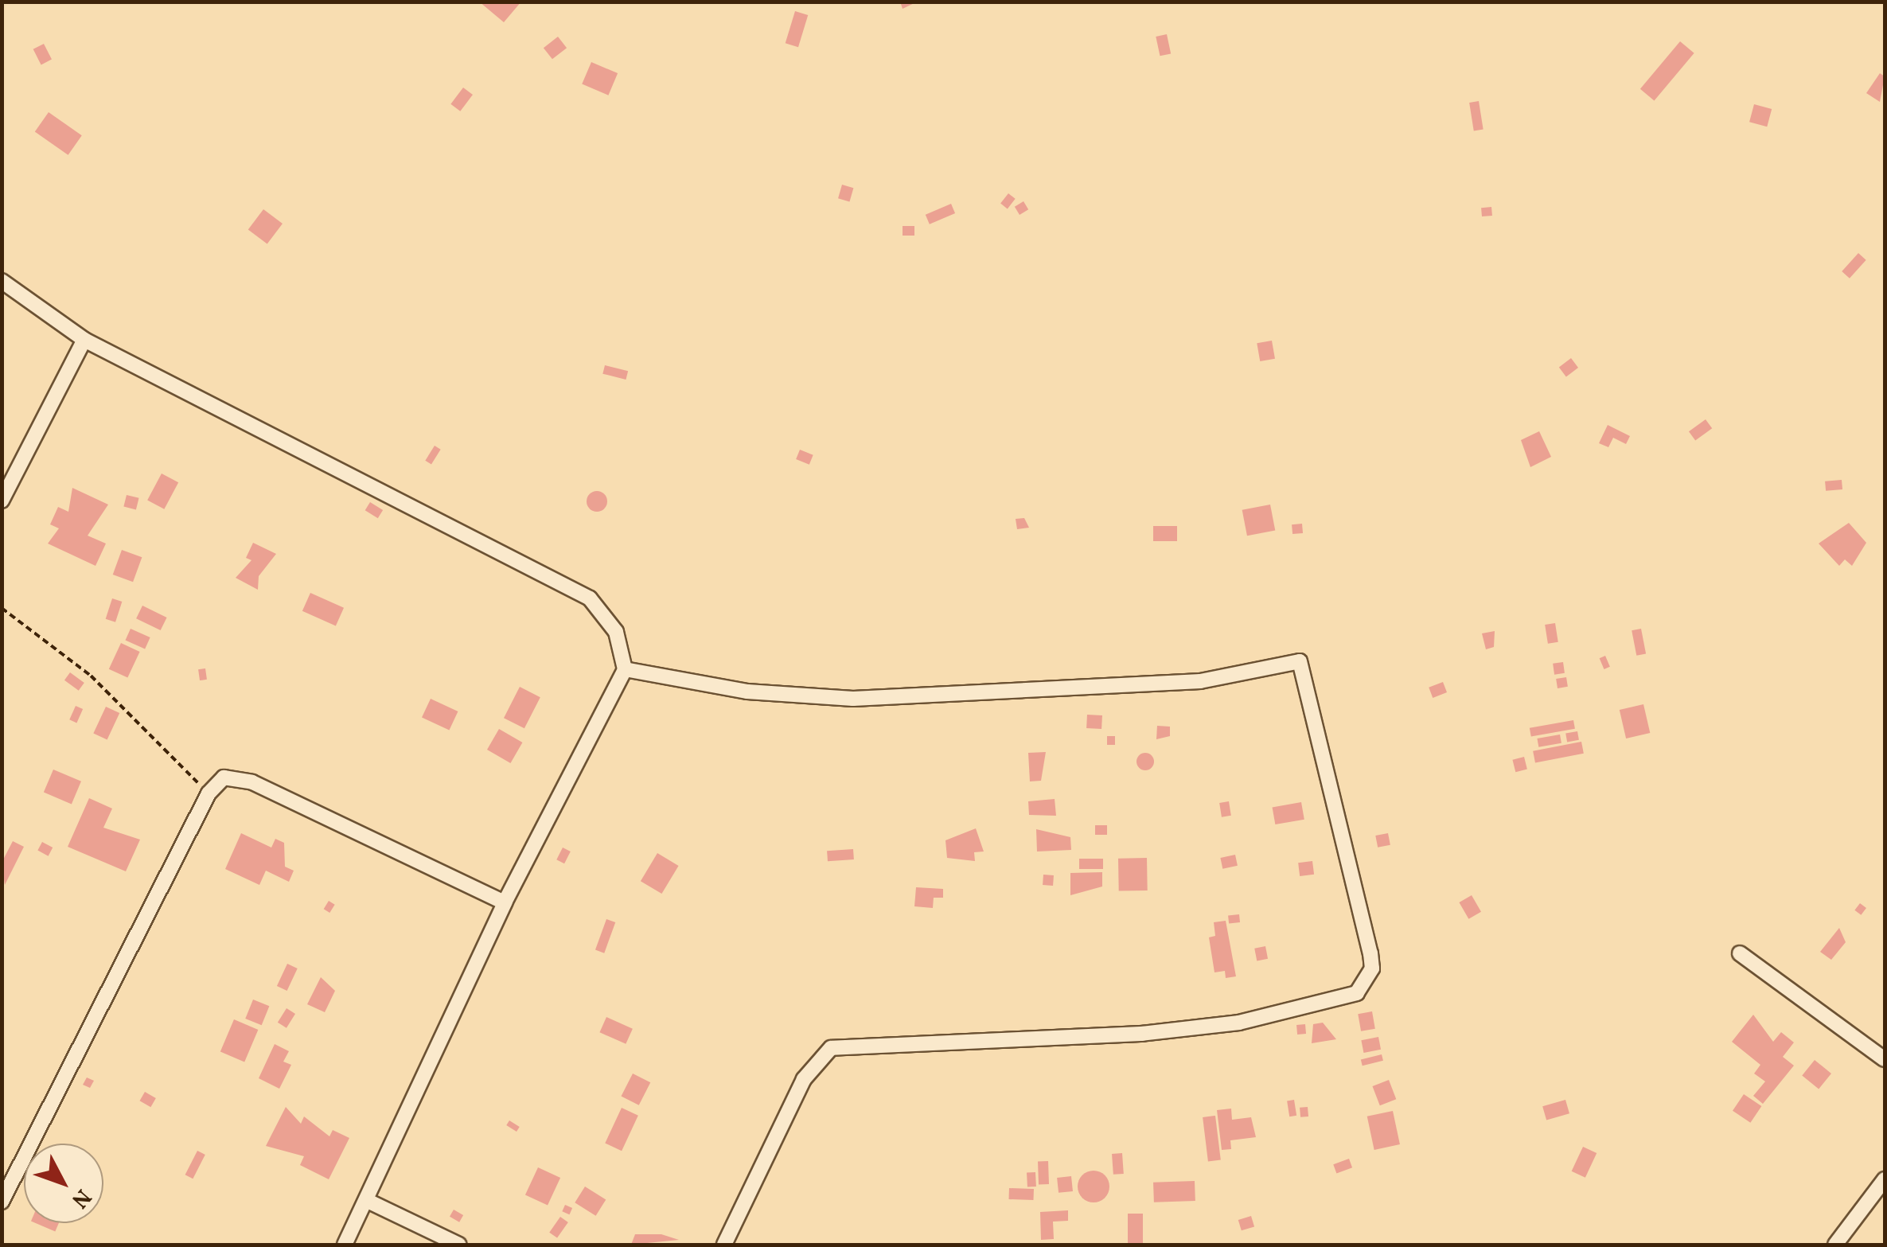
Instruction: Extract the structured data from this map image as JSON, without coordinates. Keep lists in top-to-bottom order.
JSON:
{
  "north": "bottom right"
}
